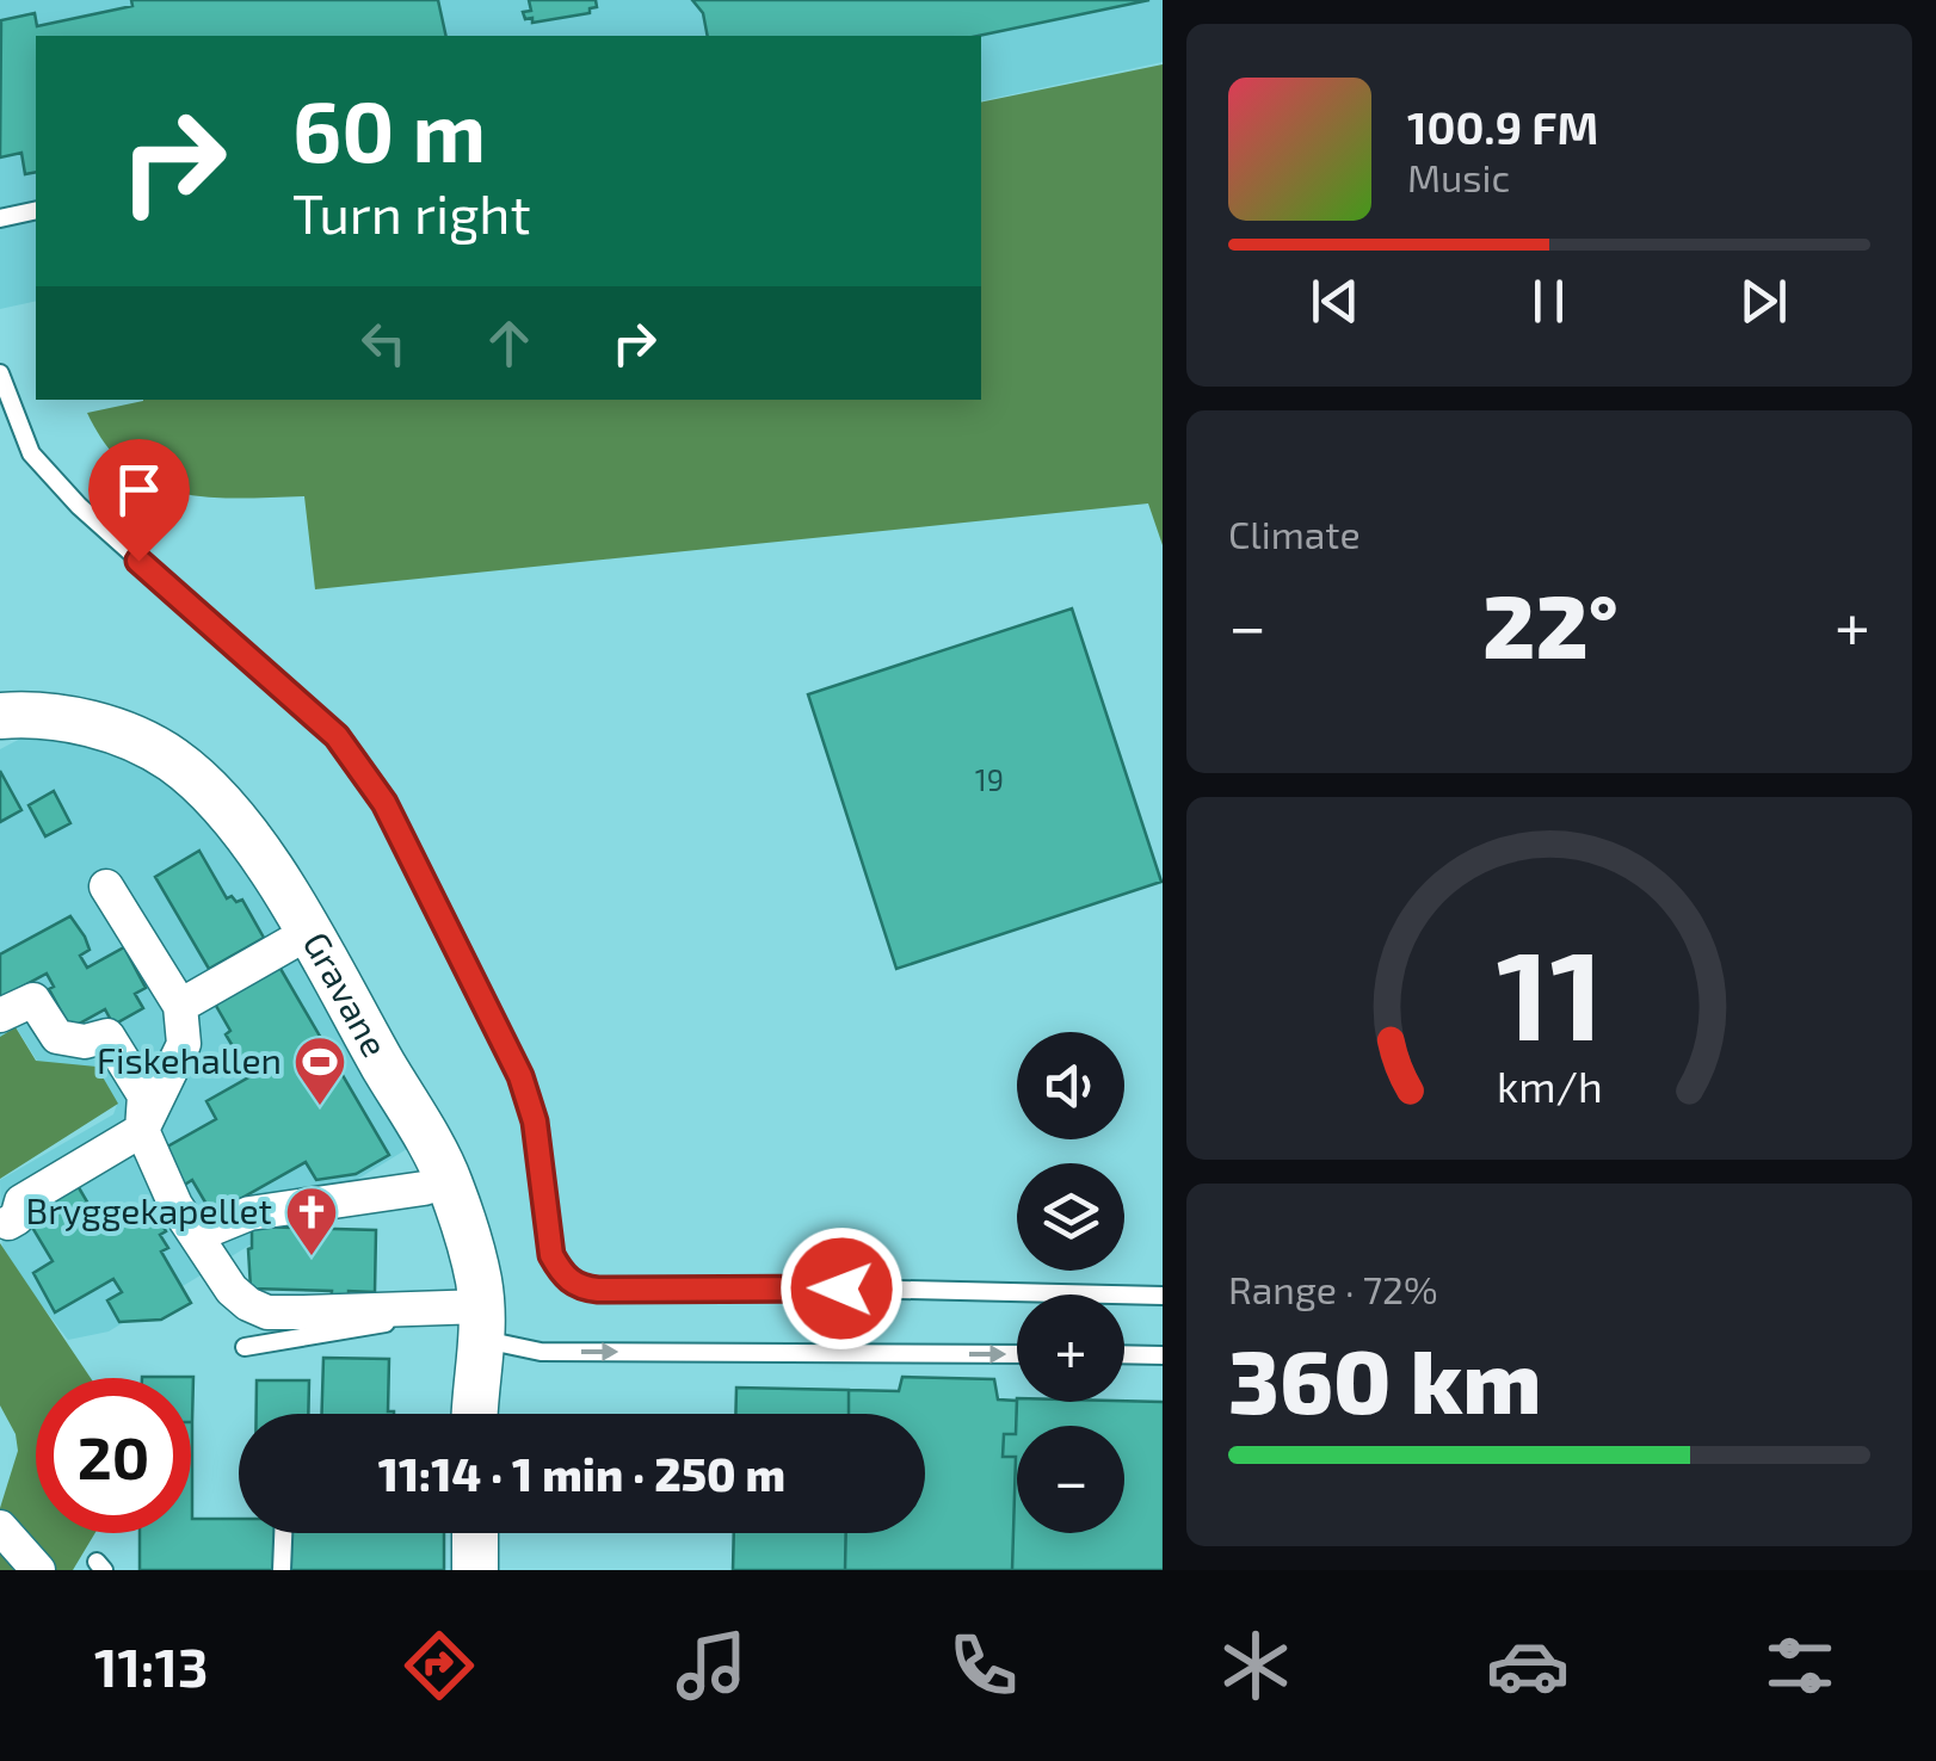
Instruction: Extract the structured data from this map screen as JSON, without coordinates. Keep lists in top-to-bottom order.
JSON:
{
  "streets": {
    "street": ["Gravane"]
  },
  "places": {
    "sports": ["Fiskehallen"],
    "church": ["Bryggekapellet"]
  },
  "house_numbers": ["19"],
  "page": {
    "turn": ["60 m", "Turn right"],
    "song": ["100.9 FM", "Music"],
    "tile": [
      "Climate",
      ["Range · 72%", "360 km"]
    ],
    "heat": ["−", "22°", "+"],
    "map_buttons": ["+", "−"],
    "limit": "20",
    "trip": "11:14 · 1 min · 250 m",
    "tabs": "11:13",
    "gauge": ["11", "km/h"]
  }
}
